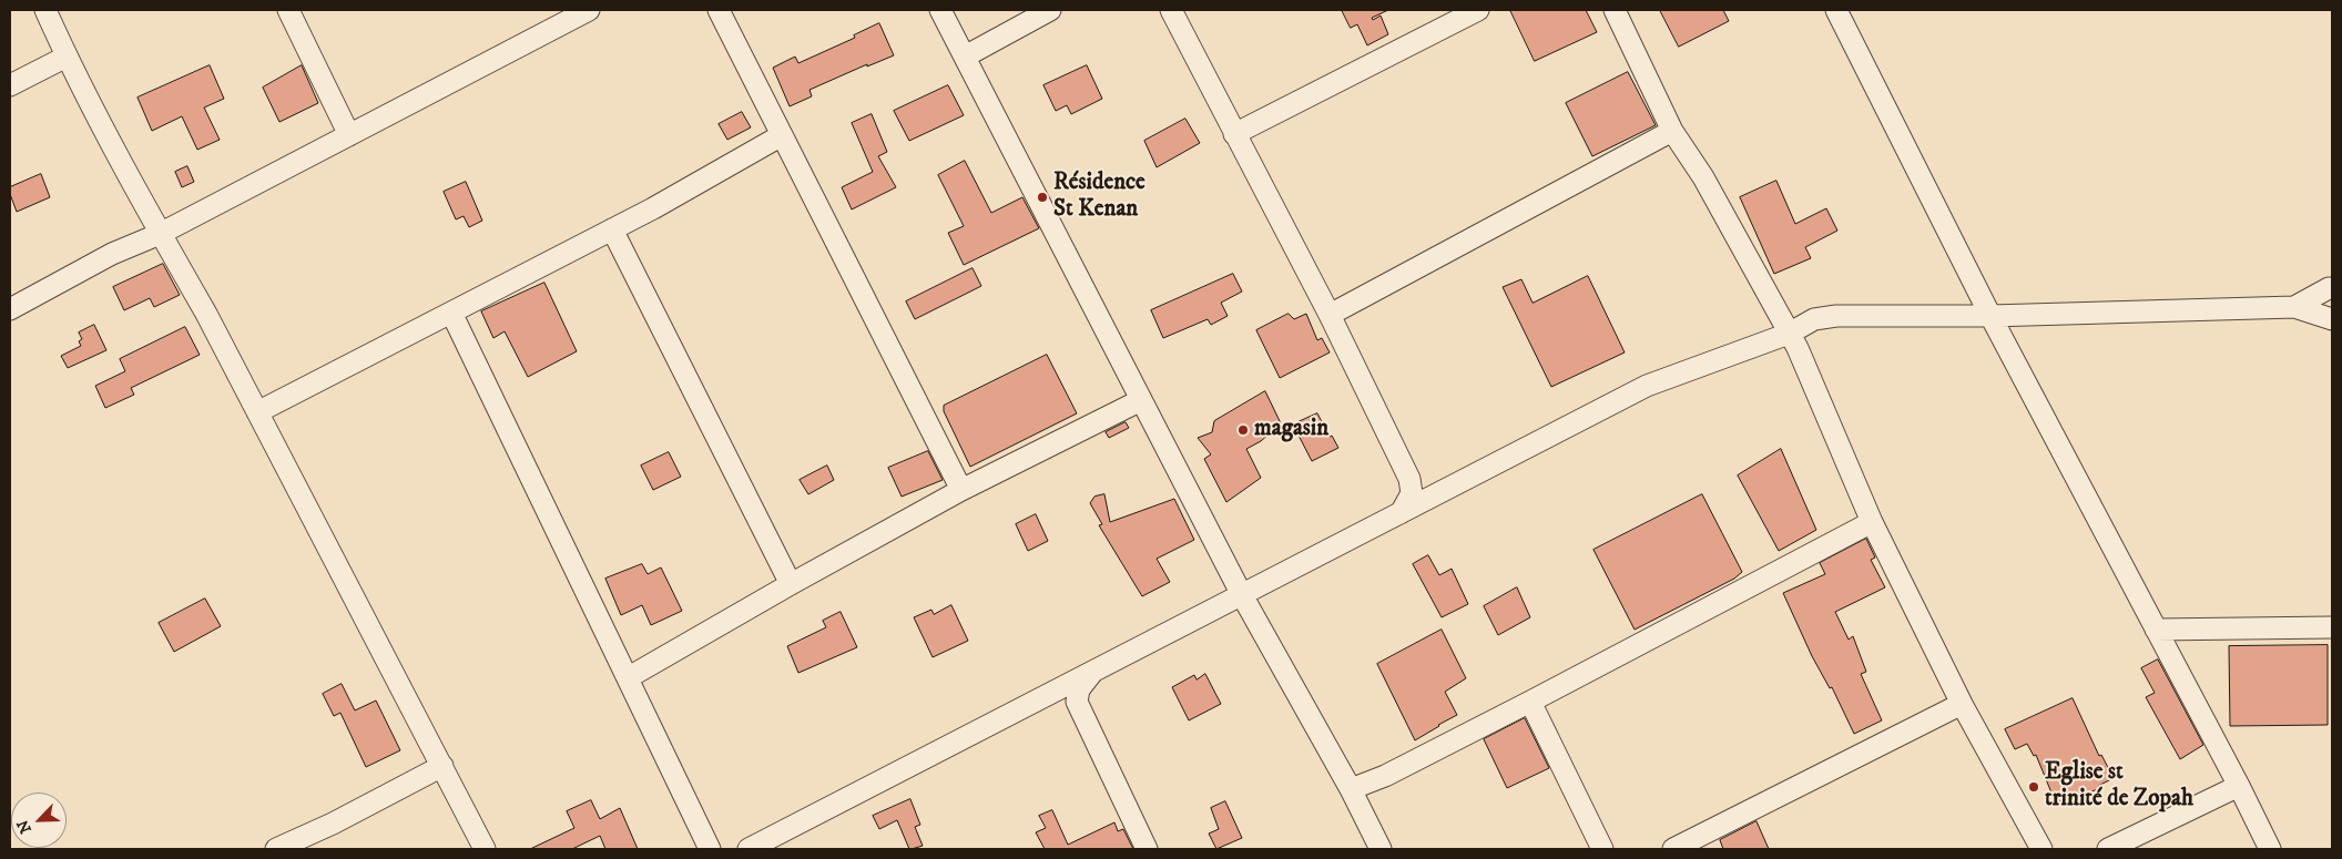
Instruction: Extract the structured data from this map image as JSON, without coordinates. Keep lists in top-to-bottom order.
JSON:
{
  "places": ["Résidence St Kenan", "magasin", "Eglise st trinité de Zopah"],
  "north": "bottom left"
}
